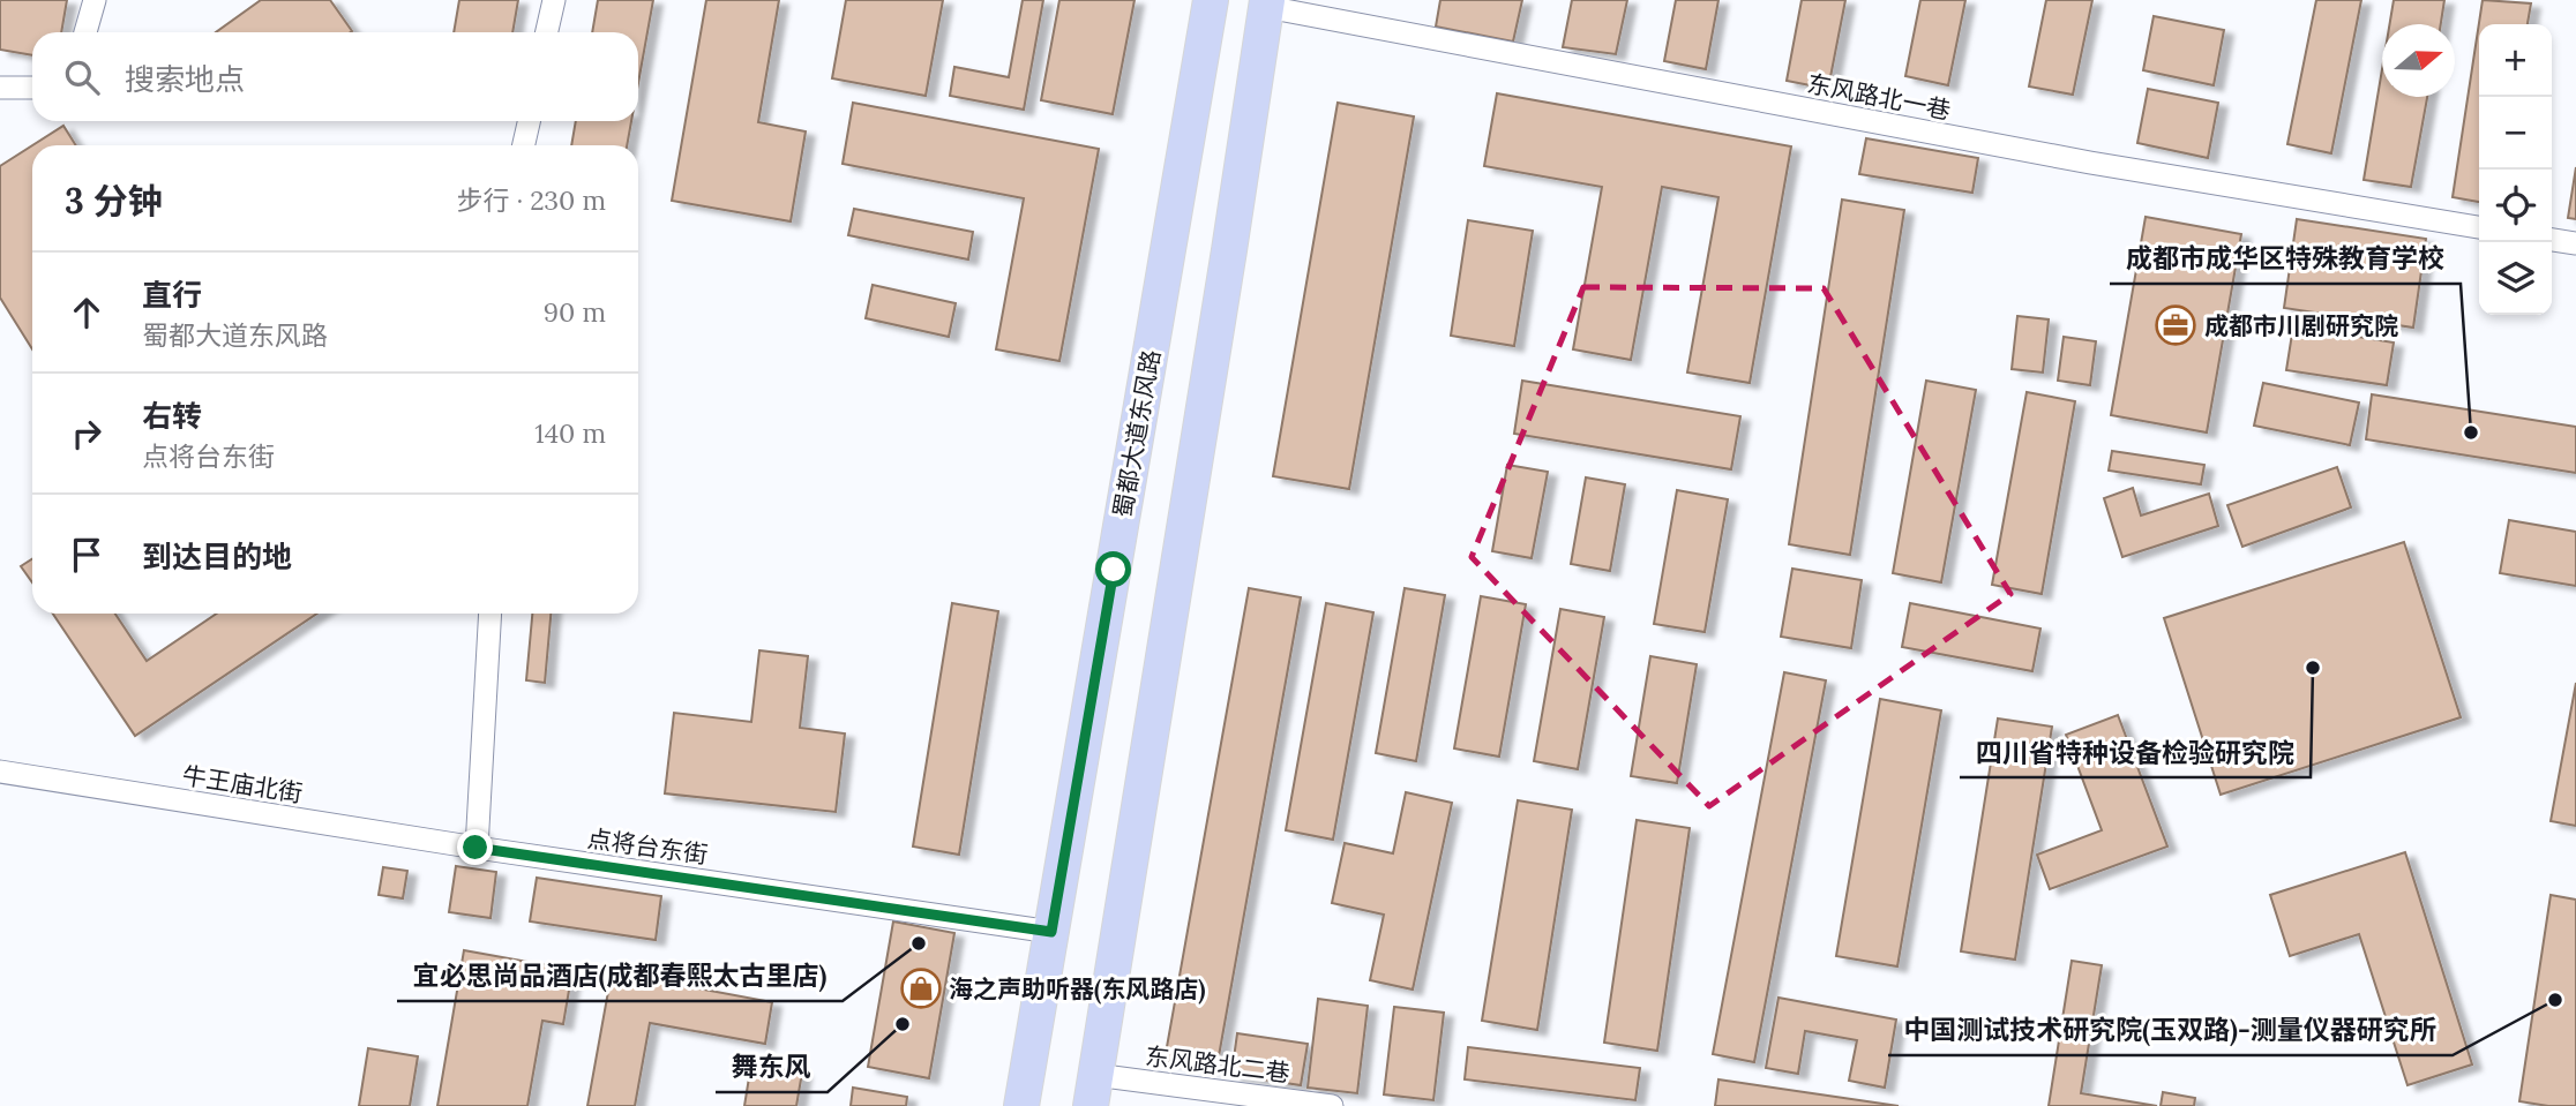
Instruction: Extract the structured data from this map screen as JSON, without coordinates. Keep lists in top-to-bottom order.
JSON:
{
  "streets": {
    "main road": ["蜀都大道东风路"],
    "street": [
      "东风路北一巷",
      "牛王庙北街",
      "点将台东街",
      "东风路北二巷"
    ]
  },
  "crossings": [
    ["蜀都大道东风路", "点将台东街"],
    ["牛王庙北街", "点将台东街"]
  ],
  "places": {
    "office": ["成都市川剧研究院"],
    "other": [
      "成都市成华区特殊教育学校",
      "四川省特种设备检验研究院",
      "宜必思尚品酒店(成都春熙太古里店)",
      "中国测试技术研究院(玉双路)-测量仪器研究所",
      "舞东风"
    ],
    "shop": ["海之声助听器(东风路店)"]
  },
  "north": "right",
  "page": {
    "map_buttons": ["+", "−"],
    "search": "搜索地点",
    "heading": ["3 分钟", "步行 · 230 m"],
    "list": [
      ["直行", "蜀都大道东风路", "90 m"],
      ["右转", "点将台东街", "140 m"],
      "到达目的地"
    ]
  }
}
